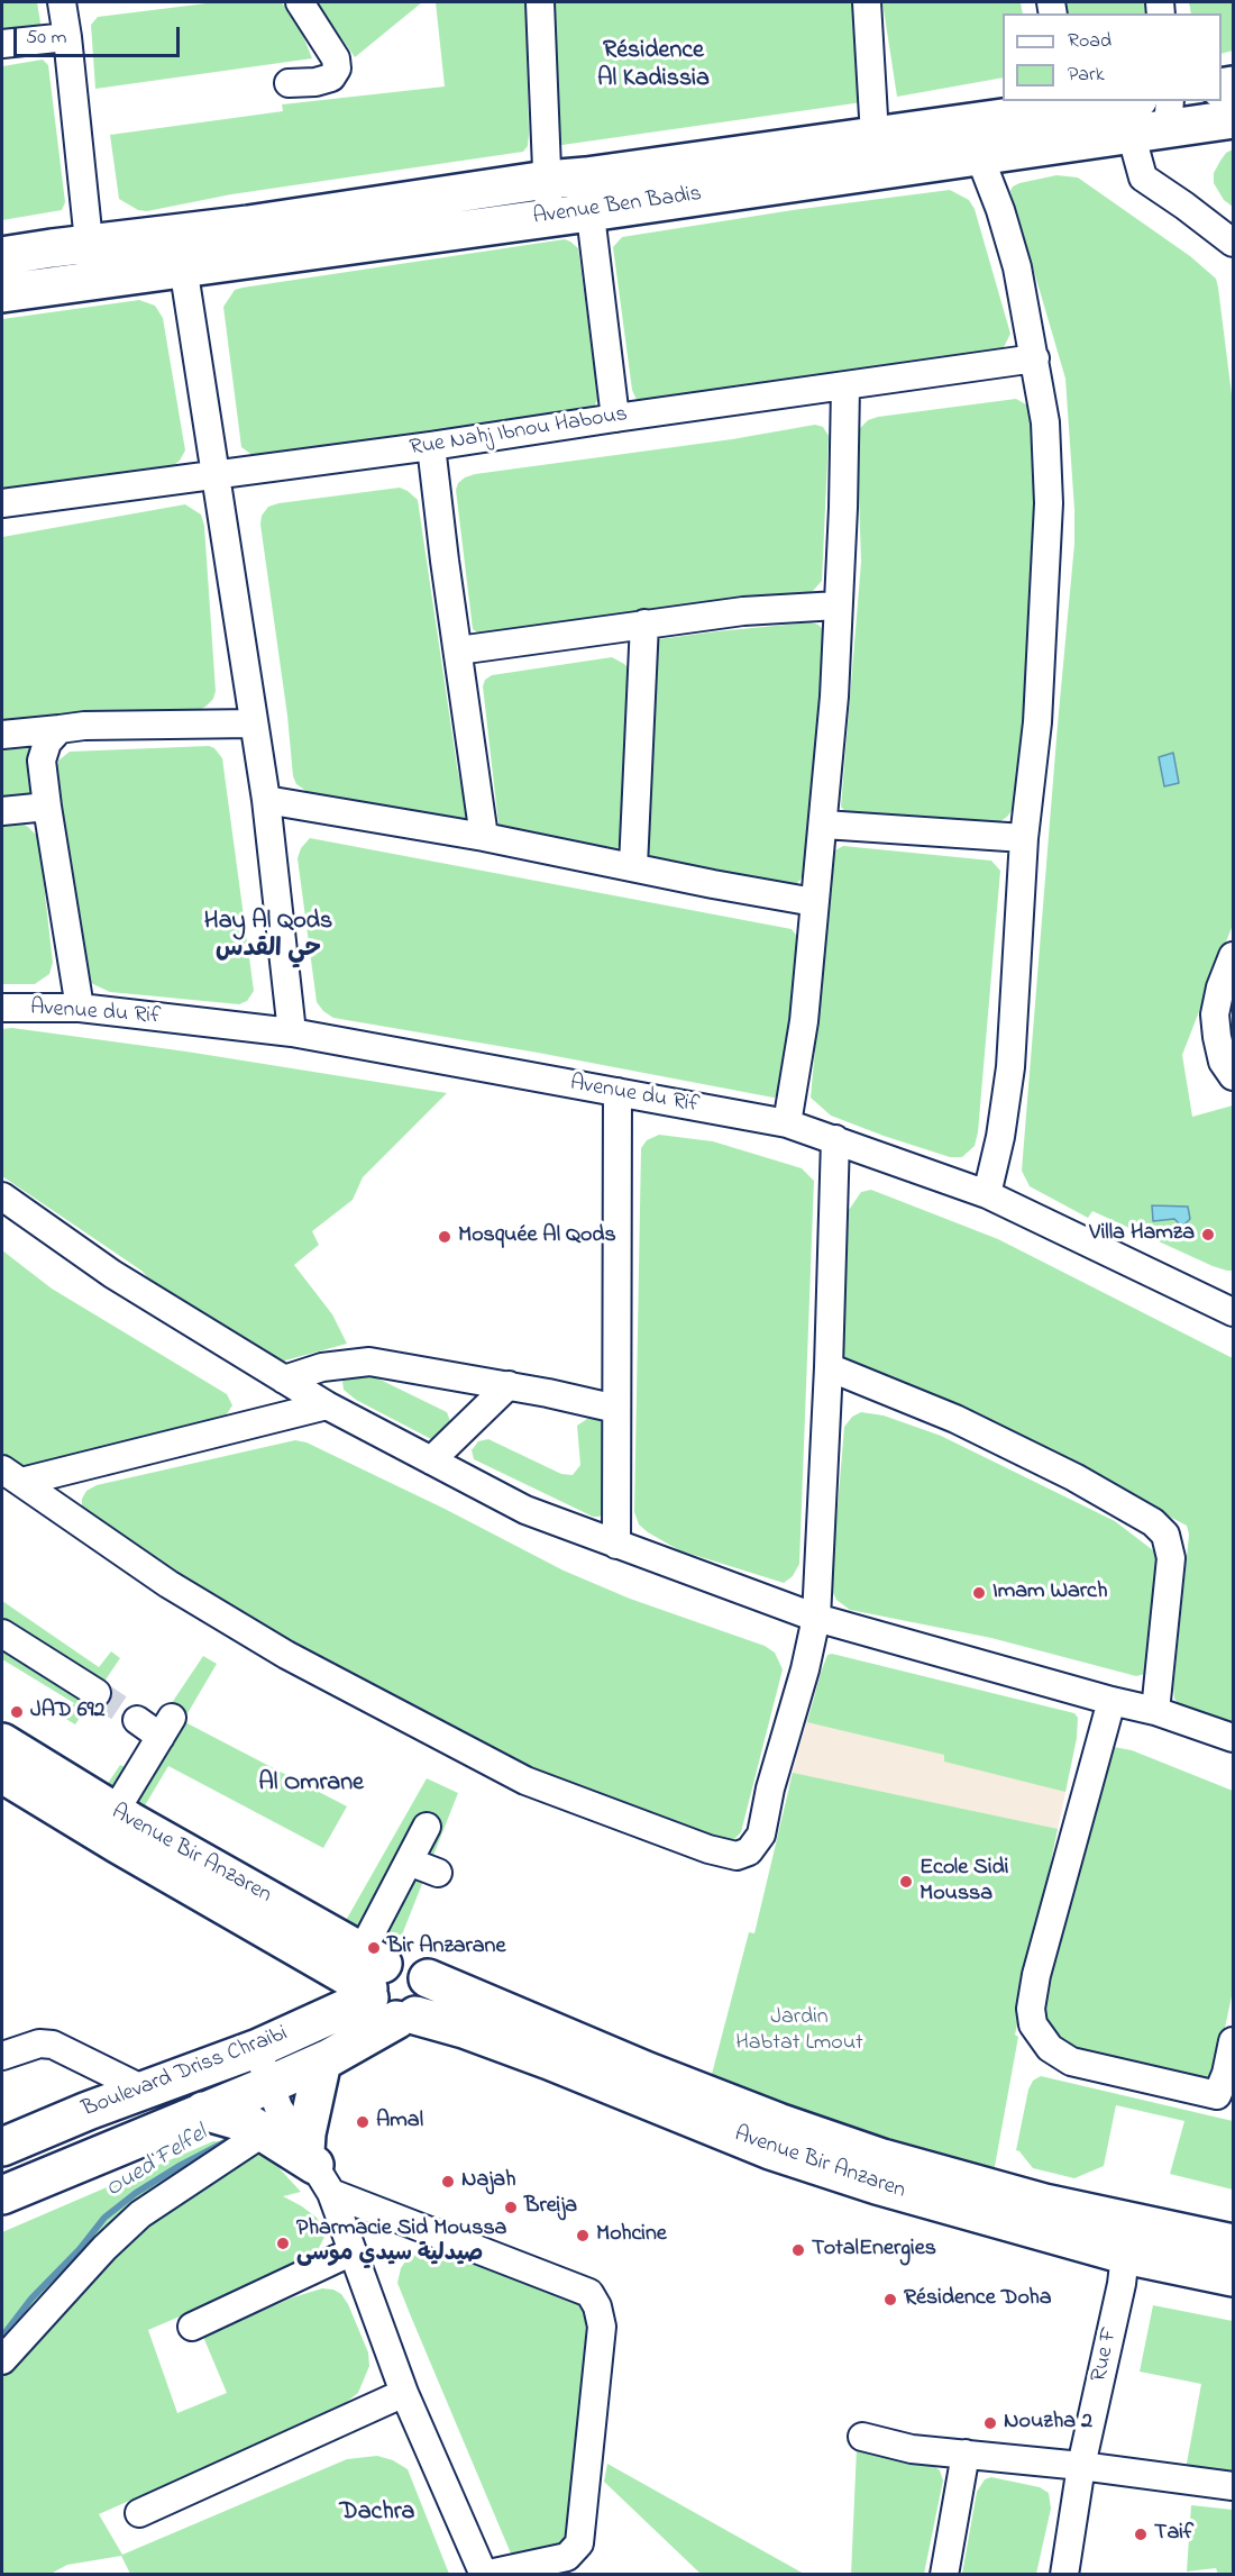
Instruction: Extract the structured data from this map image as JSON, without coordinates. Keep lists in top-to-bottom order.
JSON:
{
  "streets": {
    "main road": ["Avenue Ben Badis", "Avenue Bir Anzaren", "Boulevard Driss Chraibi"],
    "street": ["Rue Nahj Ibnou Habous", "Avenue du Rif", "Rue F"]
  },
  "crossings": [
    ["Avenue Bir Anzaren", "Boulevard Driss Chraibi"],
    ["Avenue Bir Anzaren", "Rue F"]
  ],
  "districts": [
    "Résidence Al Kadissia",
    "Hay Al Qods حي القدس",
    "Al Omrane",
    "Dachra"
  ],
  "water": ["Oued Felfel"],
  "parks": ["Jardin Habtat Lmout"],
  "places": [
    "Villa Hamza",
    "Mosquée Al Qods",
    "Imam Warch",
    "JAD 692",
    "Ecole Sidi Moussa",
    "Bir Anzarane",
    "Amal",
    "Najah",
    "Breija",
    "Mohcine",
    "Pharmacie Sid Moussa صيدلية سيدي موسى",
    "TotalEnergies",
    "Résidence Doha",
    "Nouzha 2",
    "Taif"
  ],
  "legend": ["Road", "Park"],
  "scale_bar": "50 m"
}
